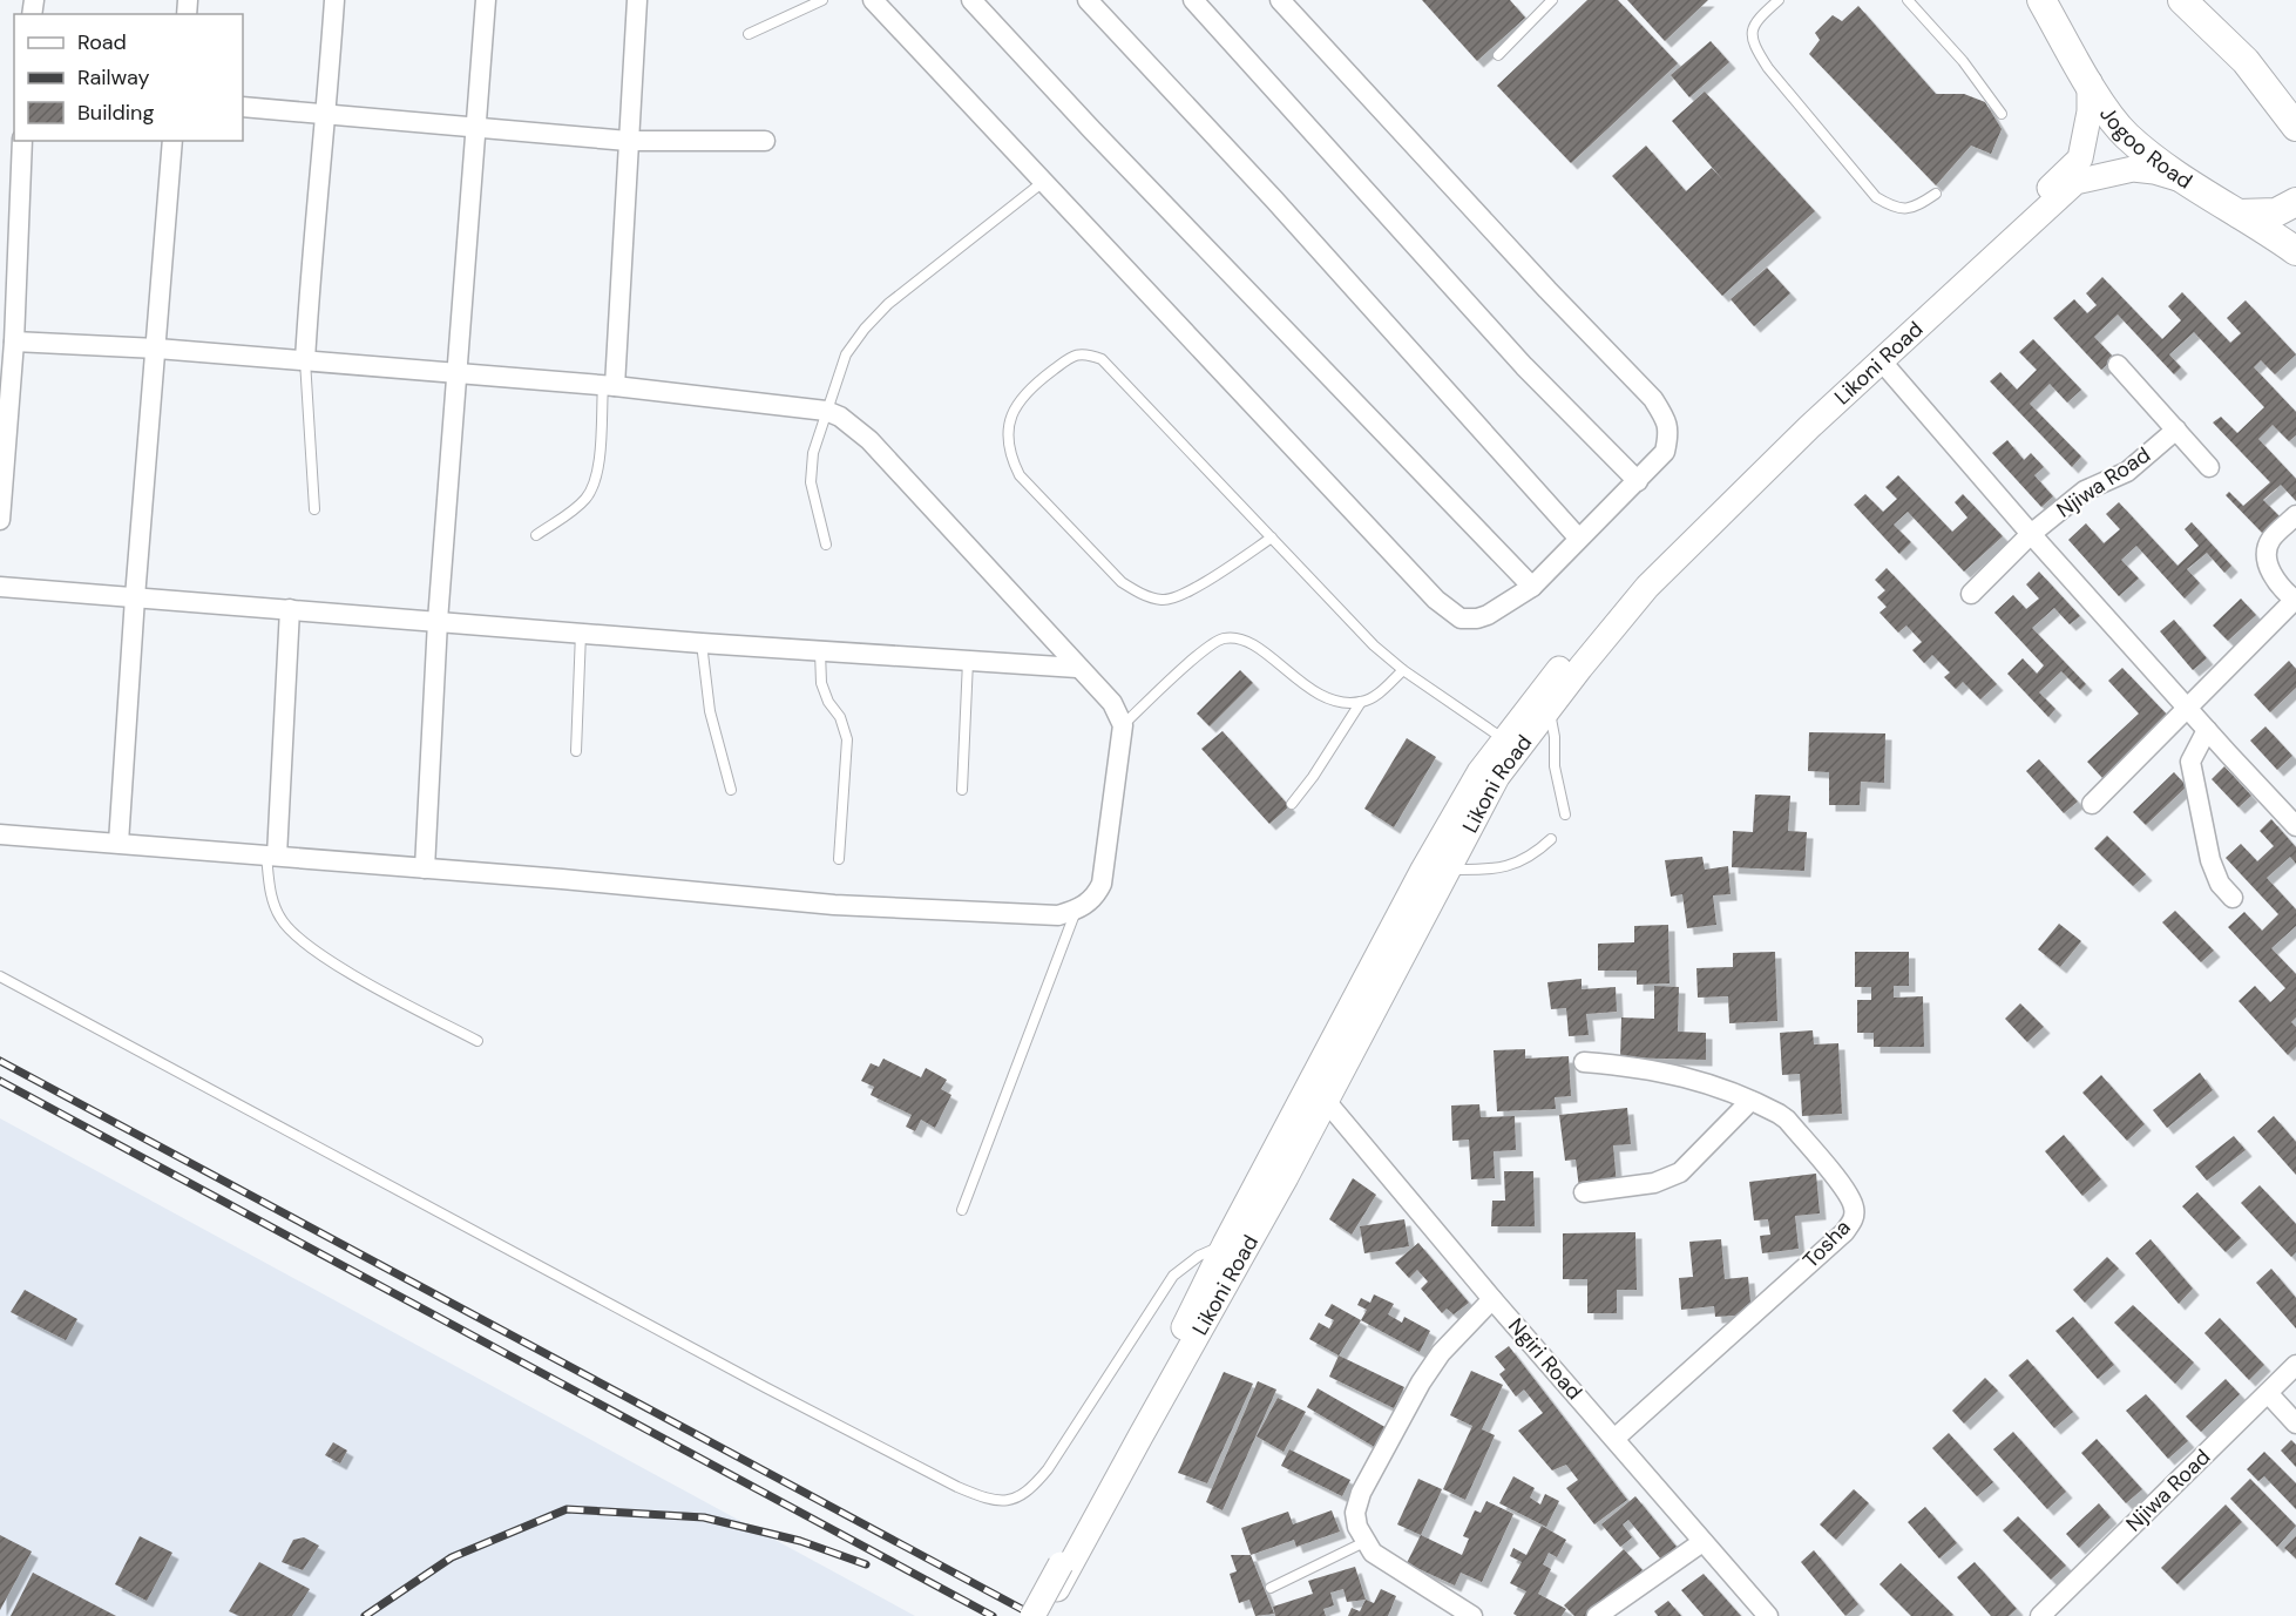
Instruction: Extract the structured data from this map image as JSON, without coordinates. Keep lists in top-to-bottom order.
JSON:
{
  "streets": {
    "main road": ["Jogoo Road"],
    "street": [
      "Likoni Road",
      "Njiwa Road",
      "Tosha",
      "Ngiri Road"
    ]
  },
  "crossings": [
    ["Jogoo Road", "Likoni Road"],
    ["Likoni Road", "Ngiri Road"],
    ["Tosha", "Ngiri Road"]
  ],
  "legend": ["Road", "Railway", "Building"]
}
